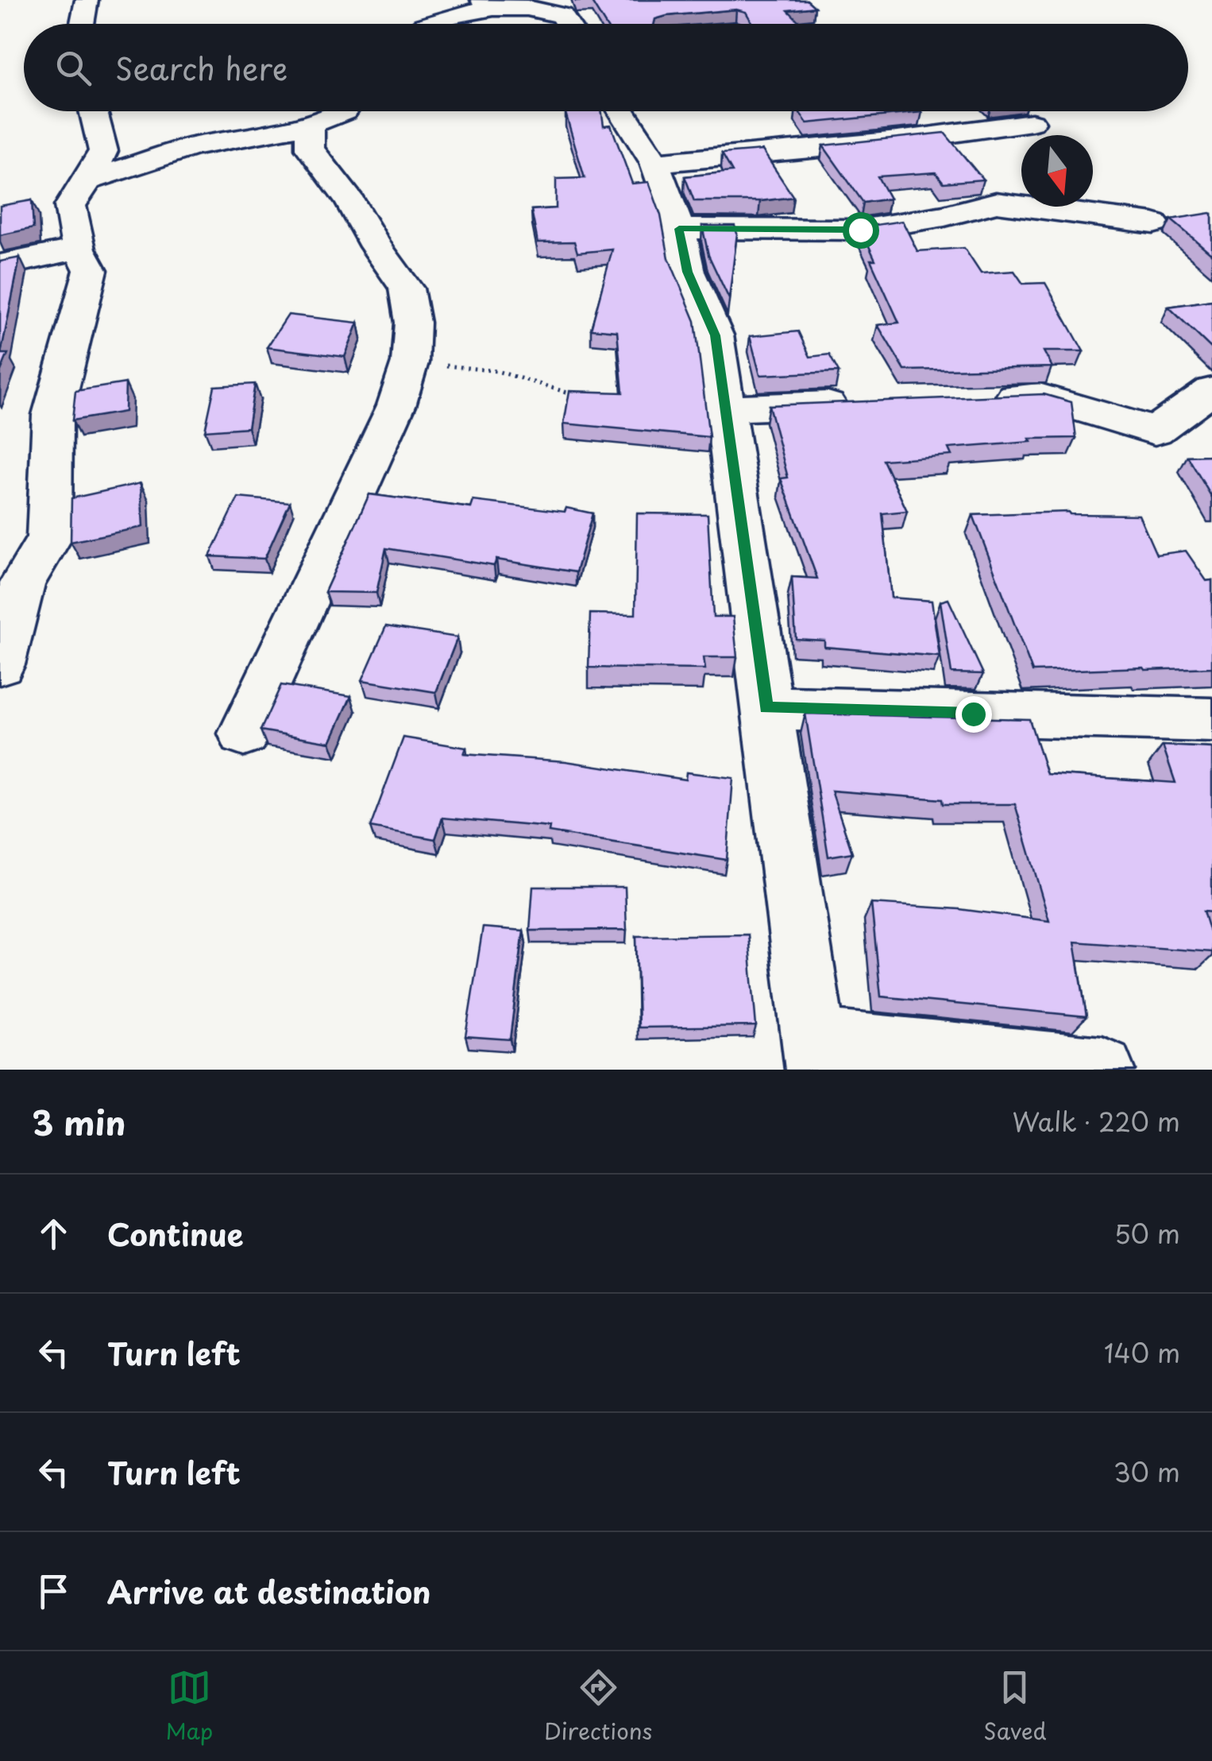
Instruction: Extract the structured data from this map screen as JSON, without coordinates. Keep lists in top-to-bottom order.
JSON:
{
  "north": "bottom",
  "page": {
    "search": "Search here",
    "heading": ["3 min", "Walk · 220 m"],
    "list": [
      ["Continue", "50 m"],
      ["Turn left", "140 m"],
      ["Turn left", "30 m"],
      "Arrive at destination"
    ],
    "nav": ["Map", "Directions", "Saved"]
  }
}
